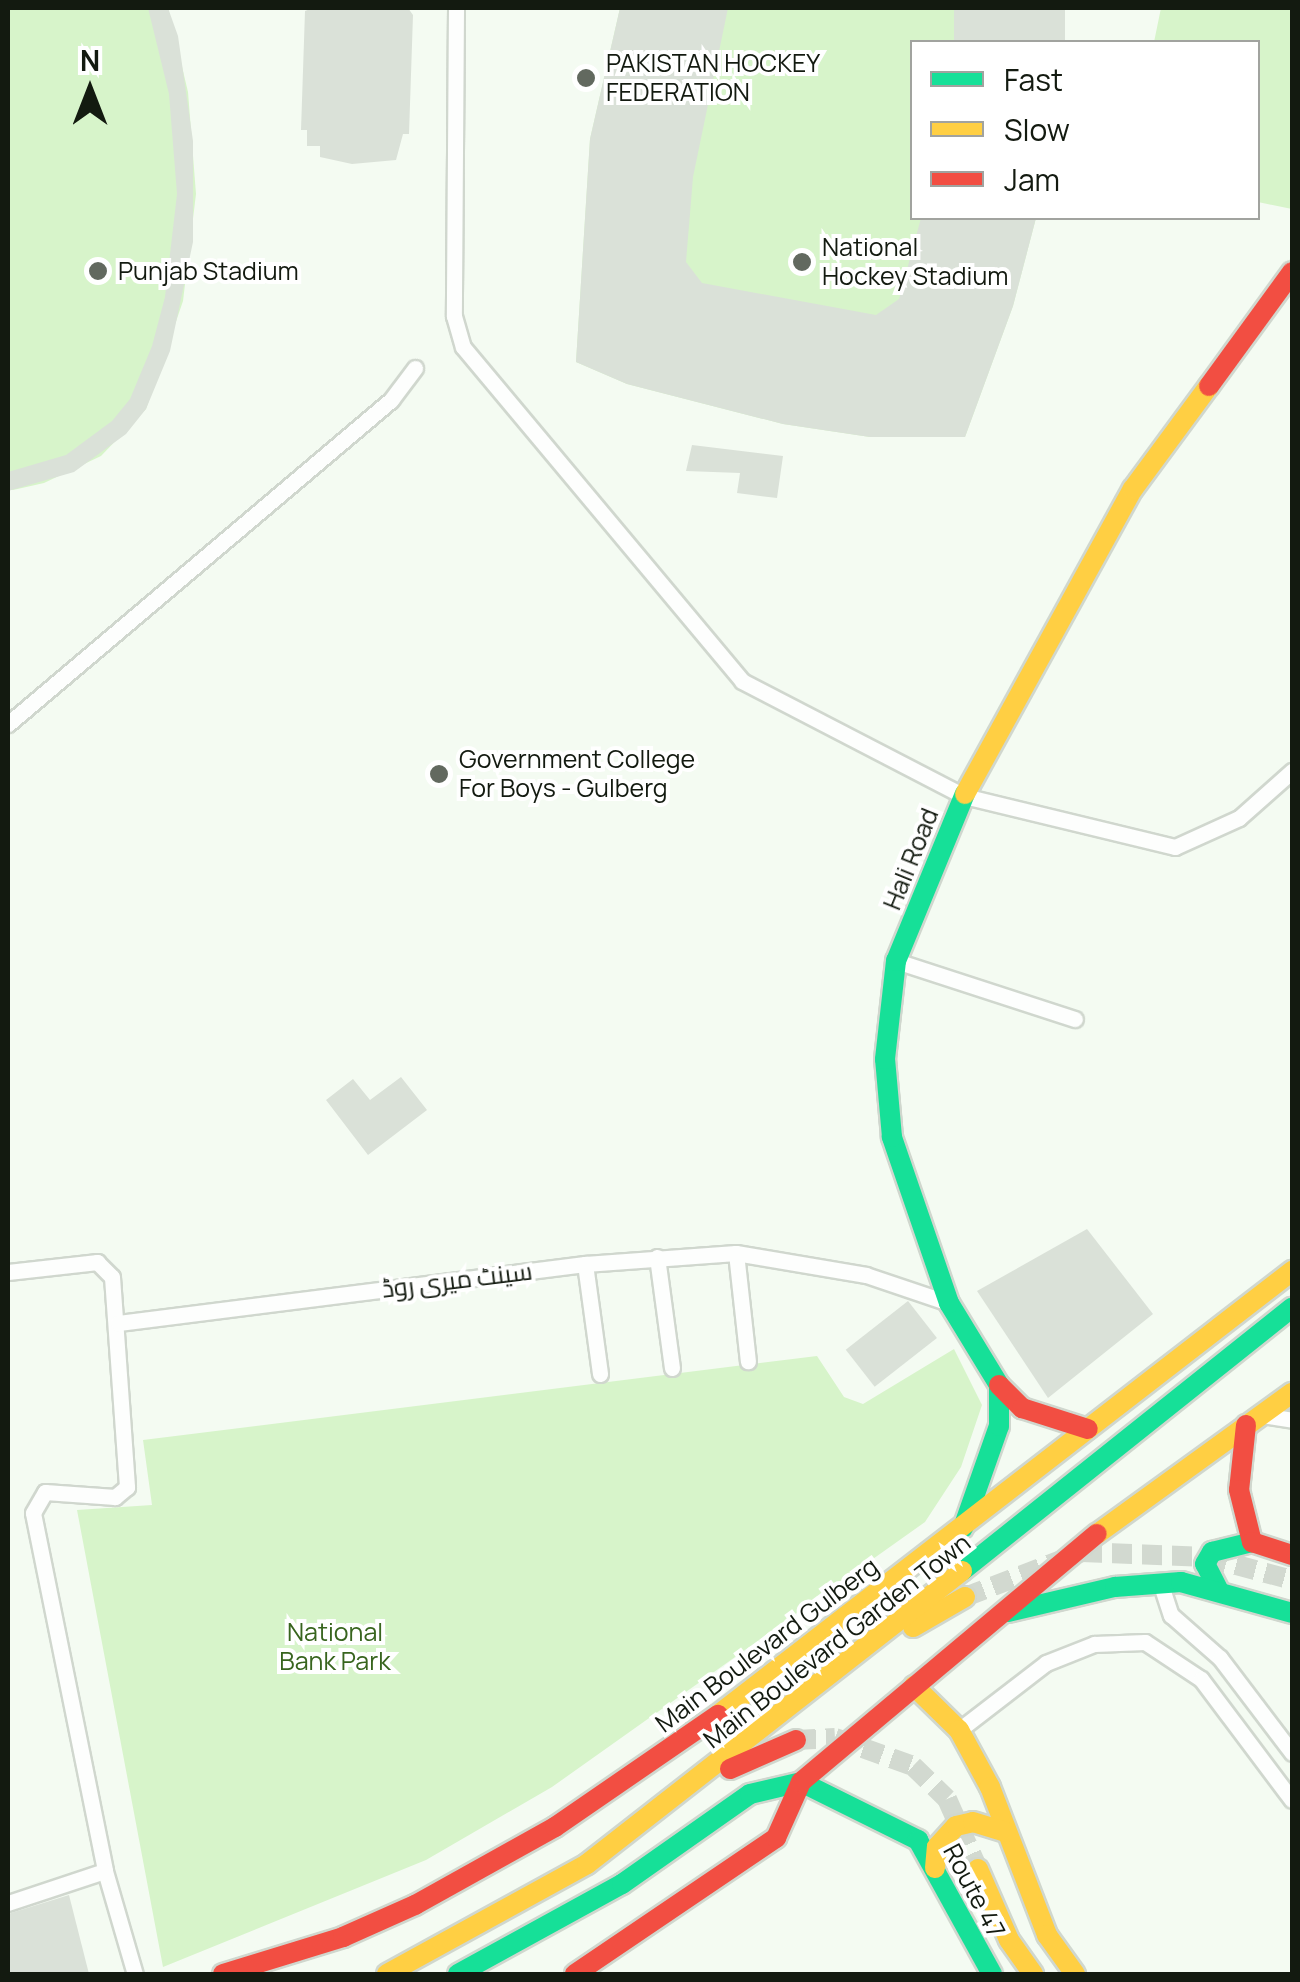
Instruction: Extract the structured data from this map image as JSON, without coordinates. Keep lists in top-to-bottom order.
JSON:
{
  "streets": {
    "main road": [
      "Hali Road",
      "Main Boulevard Garden Town",
      "Main Boulevard Gulberg",
      "Route 47"
    ],
    "street": ["سینٹ میری روڈ"]
  },
  "crossings": [
    ["Hali Road", "سینٹ میری روڈ"]
  ],
  "parks": ["National Bank Park"],
  "places": [
    "PAKISTAN HOCKEY FEDERATION",
    "National Hockey Stadium",
    "Punjab Stadium",
    "Government College For Boys - Gulberg"
  ],
  "legend": ["Fast", "Slow", "Jam"],
  "north": "top"
}
